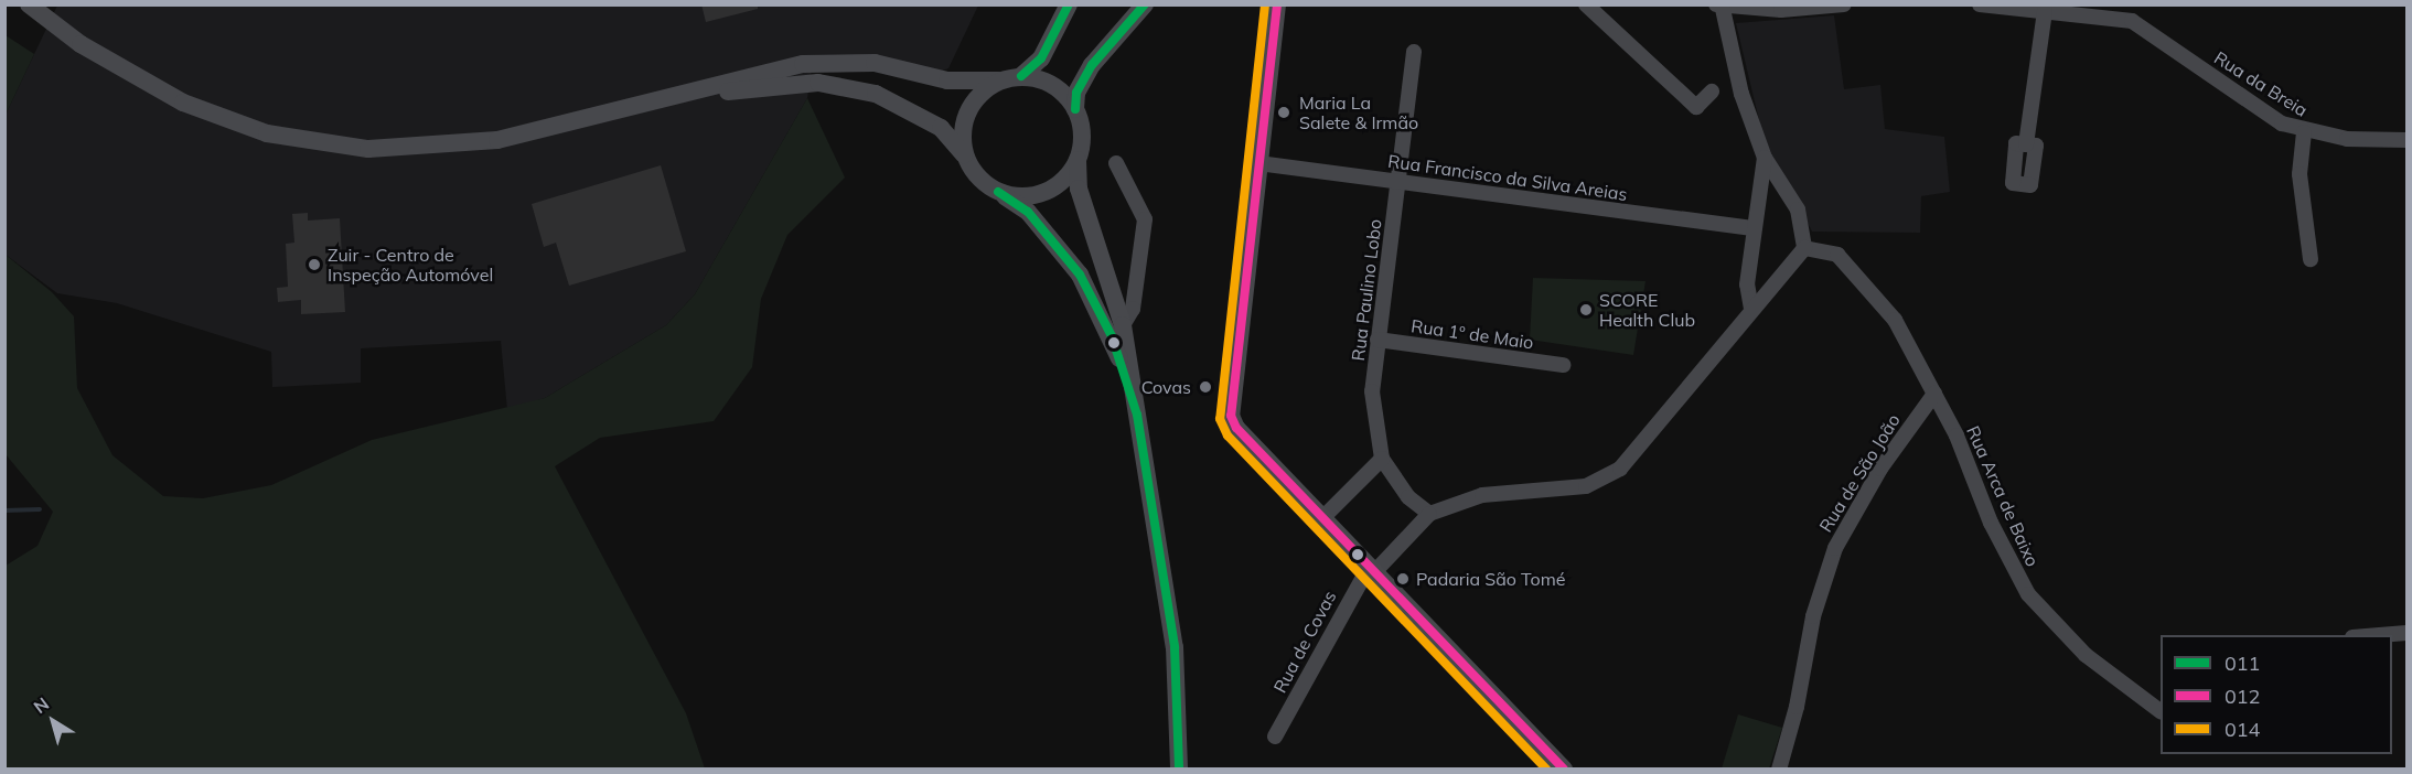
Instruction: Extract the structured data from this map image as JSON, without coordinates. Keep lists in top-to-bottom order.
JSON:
{
  "streets": {
    "street": [
      "Rua da Breia",
      "Rua Francisco da Silva Areias",
      "Rua Paulino Lobo",
      "Rua 1º de Maio",
      "Rua de São João",
      "Rua Arca de Baixo",
      "Rua de Covas"
    ]
  },
  "crossings": [
    ["Rua Francisco da Silva Areias", "Rua Paulino Lobo"],
    ["Rua Paulino Lobo", "Rua 1º de Maio"],
    ["Rua Paulino Lobo", "Rua de Covas"],
    ["Rua de São João", "Rua Arca de Baixo"]
  ],
  "places": [
    "Maria La Salete & Irmão",
    "Zuir - Centro de Inspeção Automóvel",
    "SCORE Health Club",
    "Covas",
    "Padaria São Tomé"
  ],
  "lines": ["transit line 011", "transit line 012", "transit line 014"],
  "legend": ["011", "012", "014"],
  "north": "top left"
}
